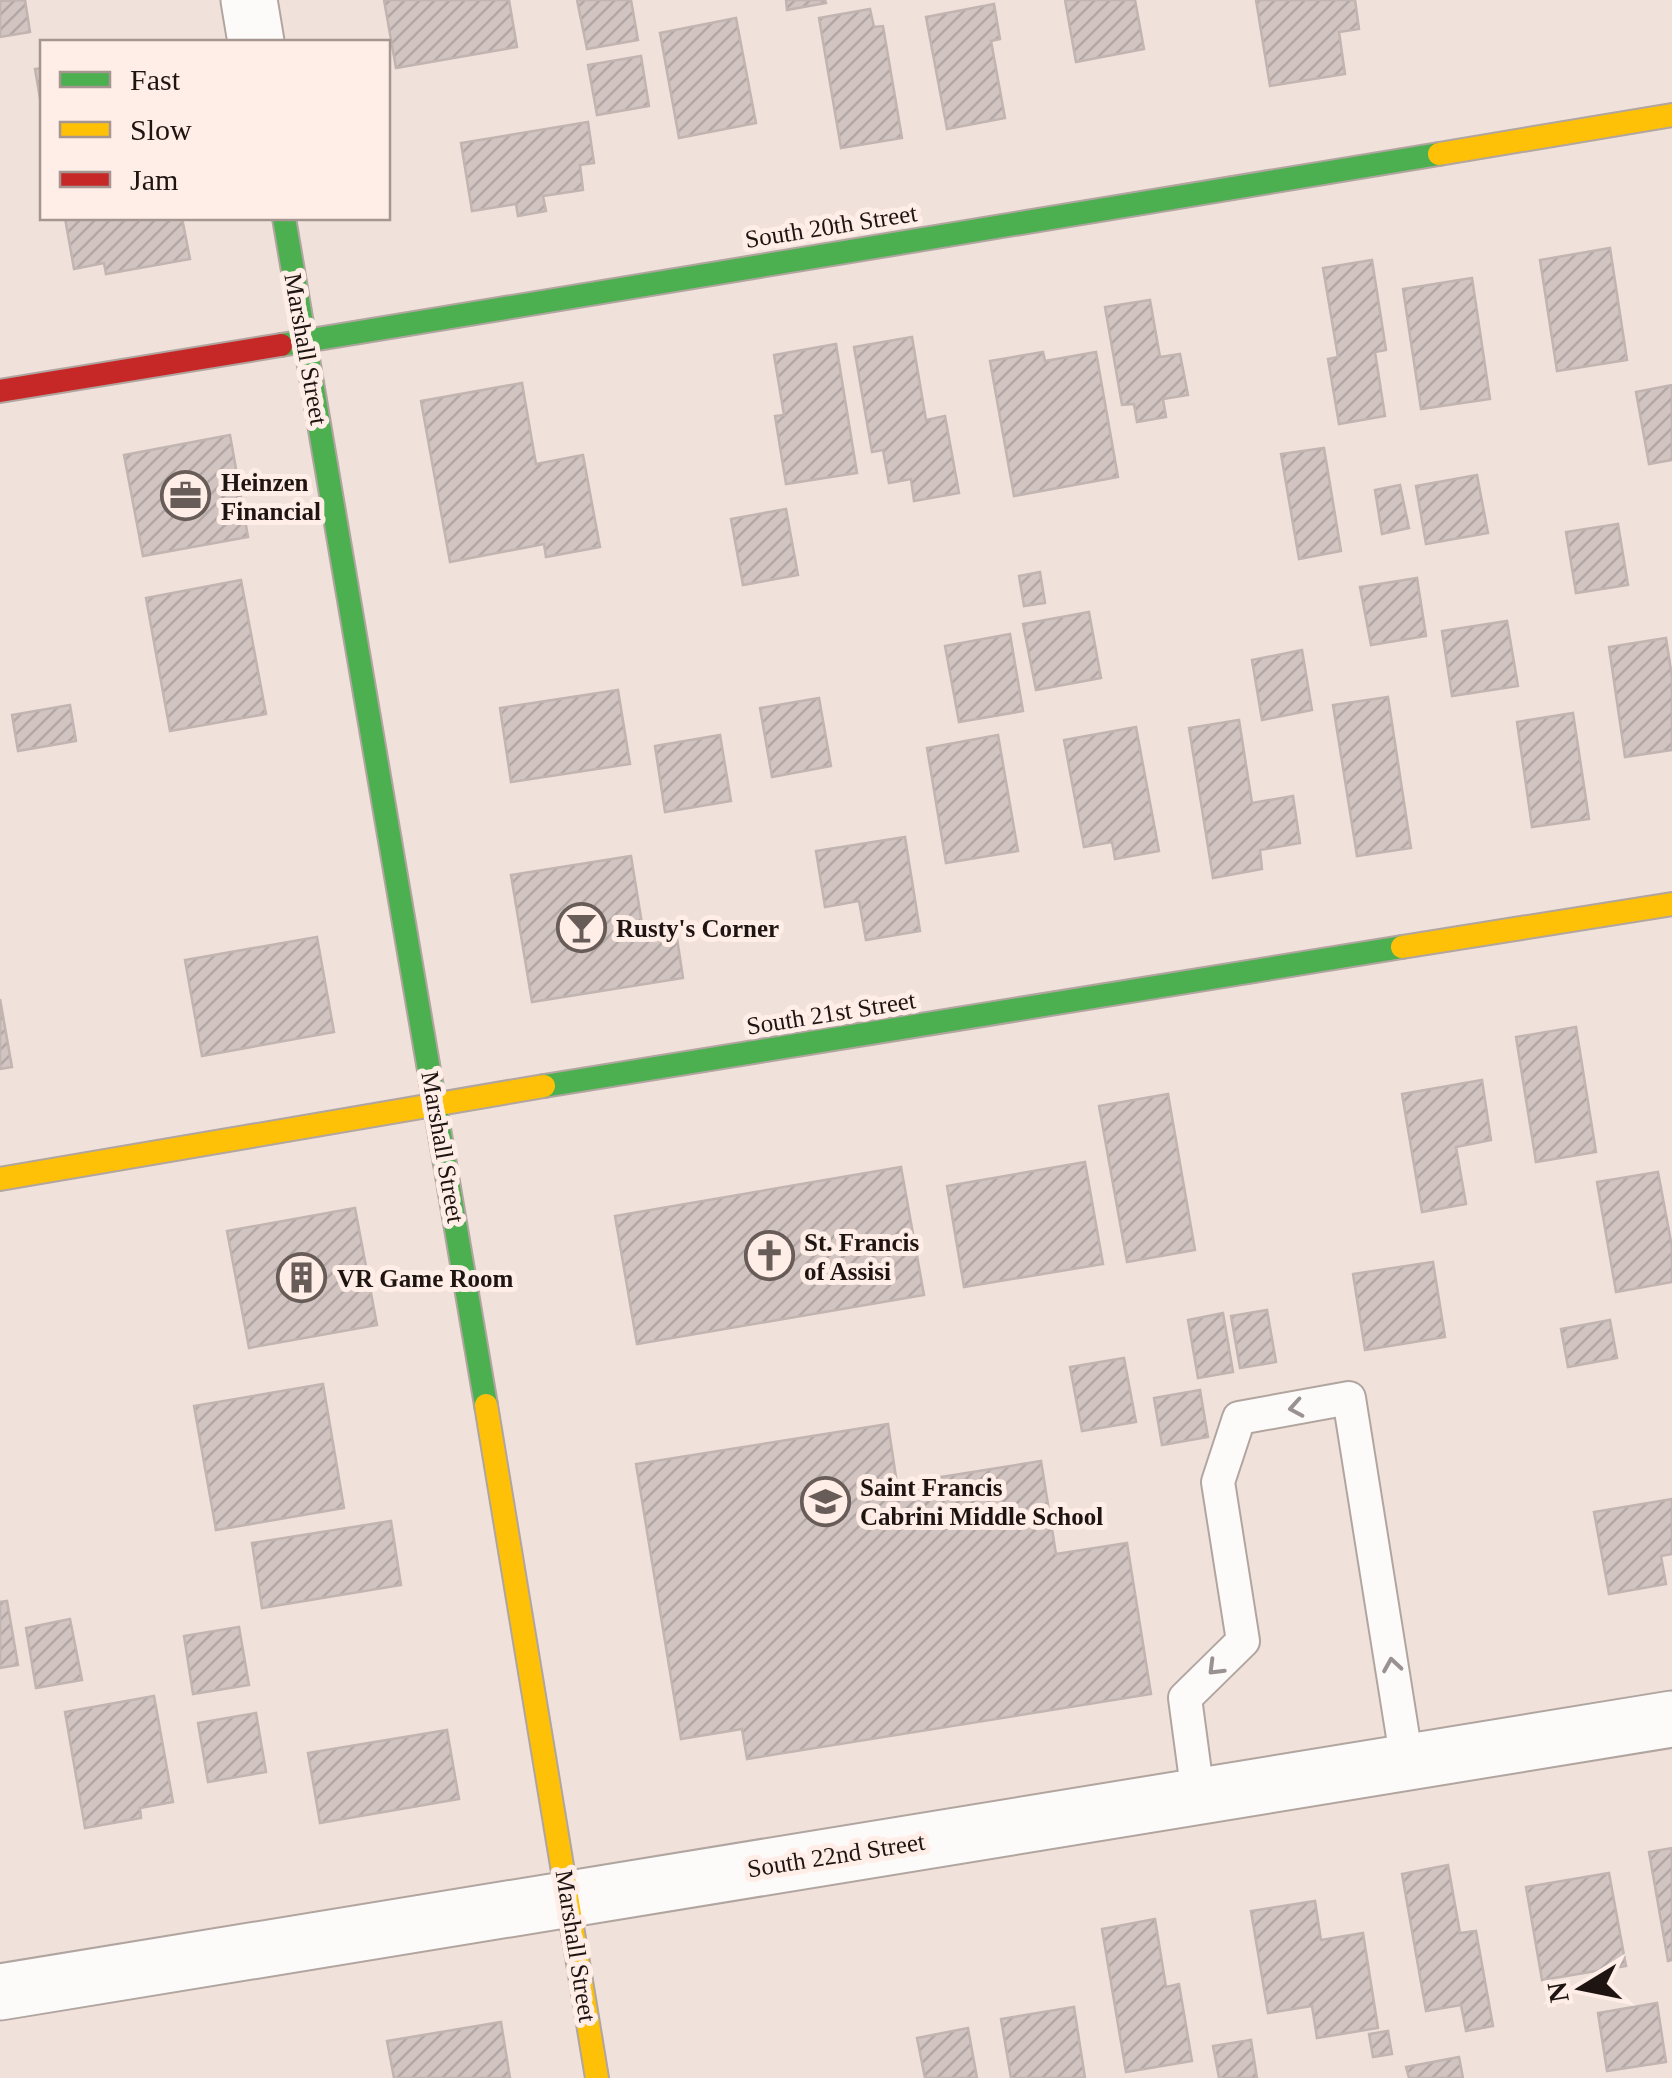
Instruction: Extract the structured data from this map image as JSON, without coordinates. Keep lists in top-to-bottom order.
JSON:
{
  "streets": {
    "street": [
      "South 20th Street",
      "Marshall Street",
      "South 21st Street",
      "South 22nd Street"
    ]
  },
  "crossings": [
    ["South 20th Street", "Marshall Street"],
    ["Marshall Street", "South 21st Street"],
    ["Marshall Street", "South 22nd Street"]
  ],
  "places": {
    "office": ["Heinzen Financial"],
    "bar": ["Rusty's Corner"],
    "church": ["St. Francis of Assisi"],
    "building": ["VR Game Room"],
    "school or university": ["Saint Francis Cabrini Middle School"]
  },
  "legend": ["Fast", "Slow", "Jam"],
  "north": "left"
}
